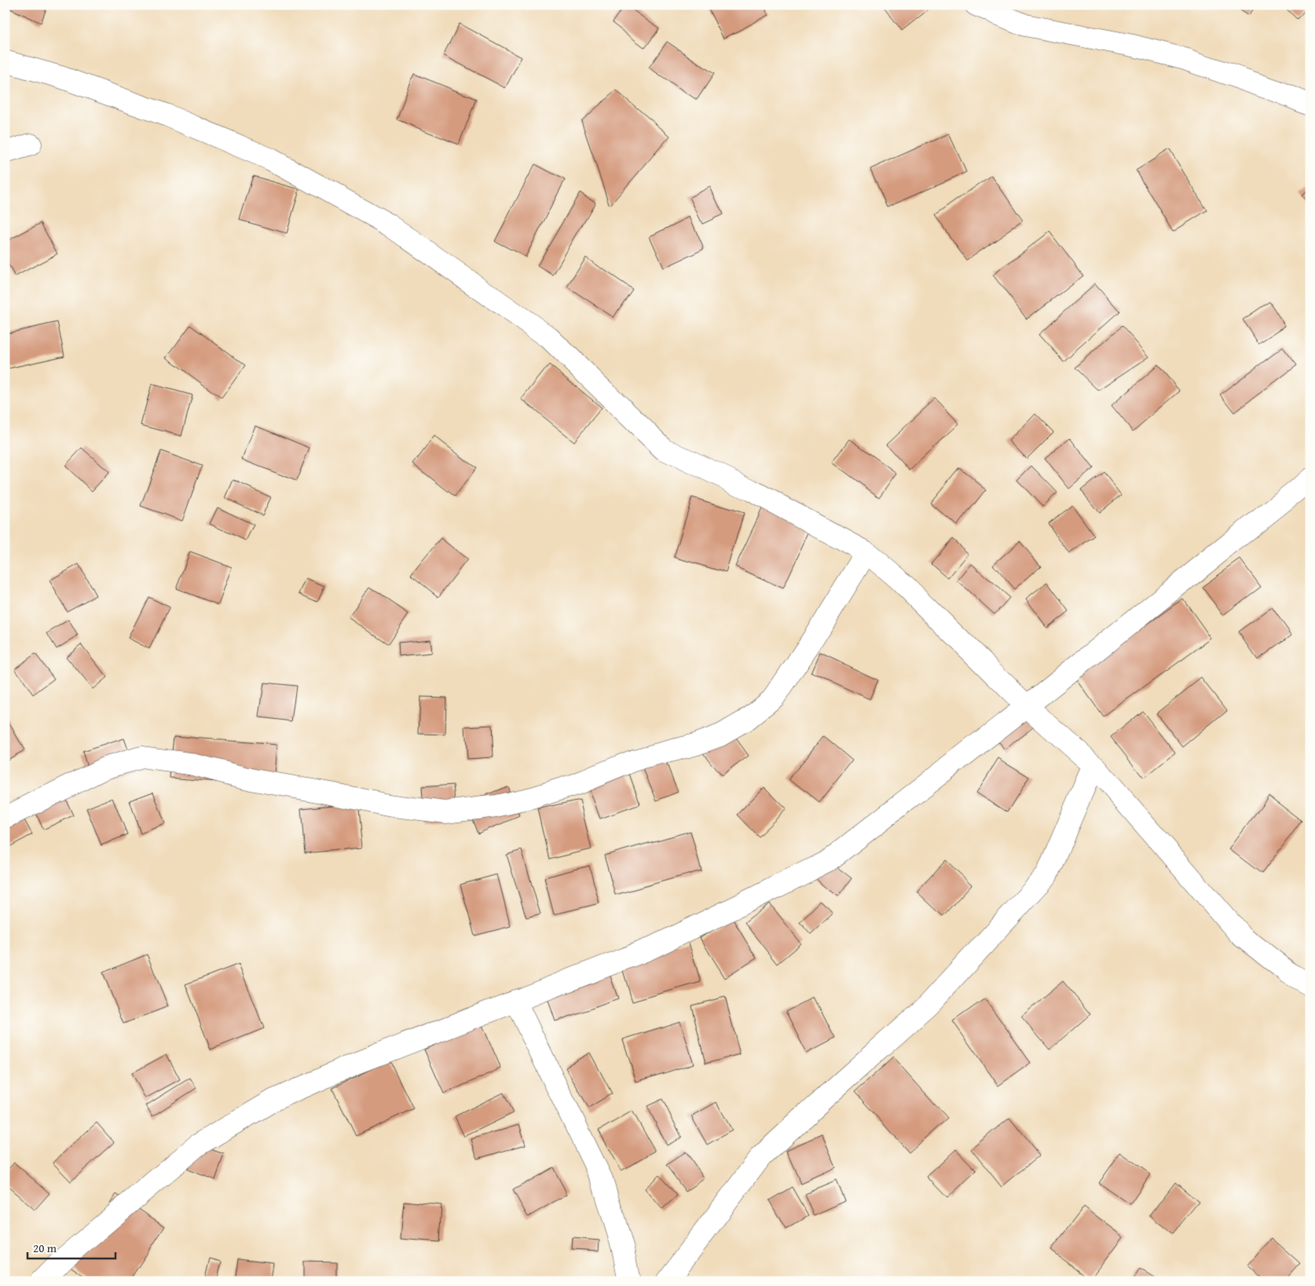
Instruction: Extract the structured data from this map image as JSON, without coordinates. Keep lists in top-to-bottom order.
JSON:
{
  "scale_bar": "20 m"
}
